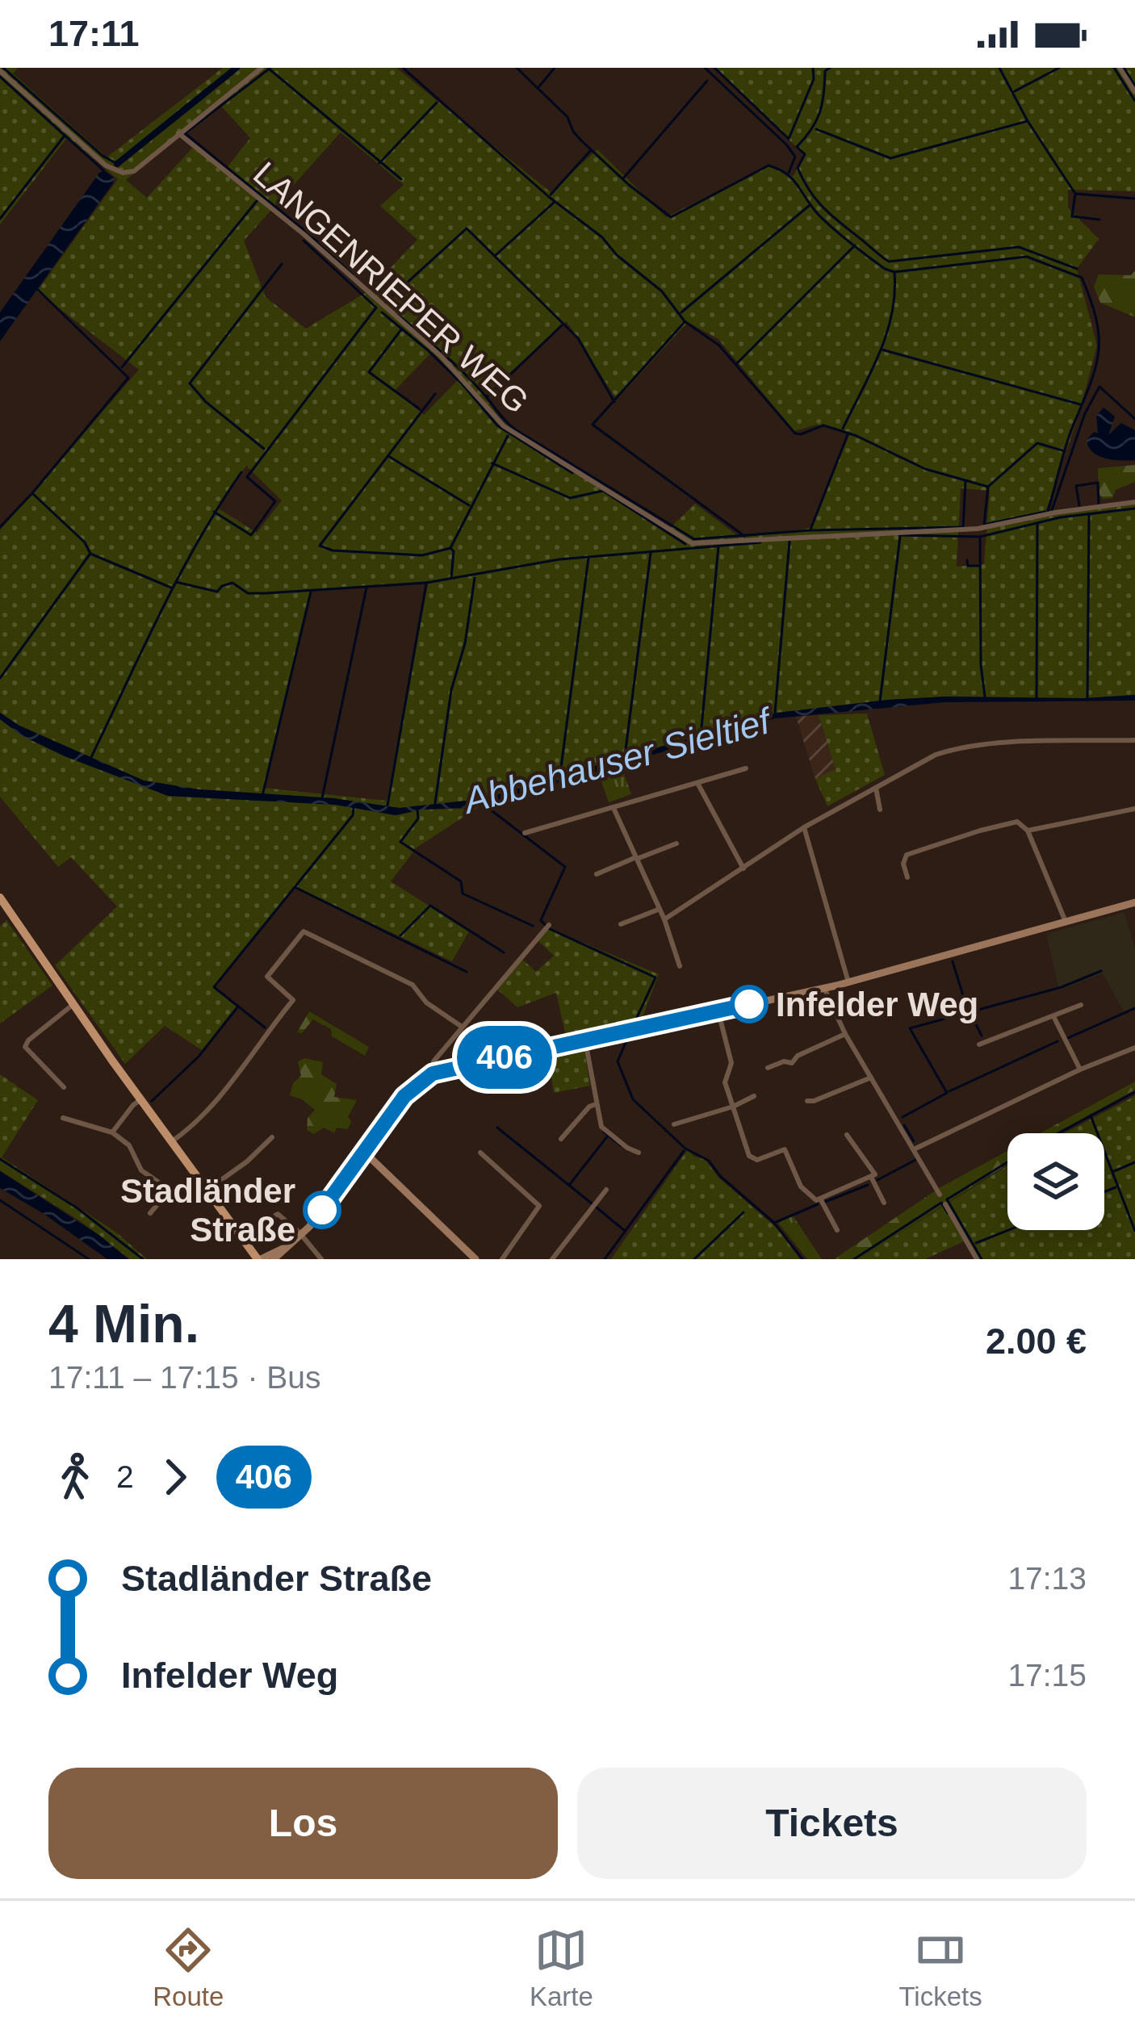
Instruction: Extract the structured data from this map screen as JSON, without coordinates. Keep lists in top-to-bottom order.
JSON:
{
  "streets": {
    "street": ["LANGENRIEPER WEG"]
  },
  "water": ["Abbehauser Sieltief"],
  "places": ["Infelder Weg", "Stadländer Straße"],
  "lines": ["bus line 406"],
  "page": {
    "status": "17:11",
    "on_map": "406",
    "heading": ["4 Min.", "17:11 – 17:15 · Bus", "2.00 €"],
    "legs": ["2", "406"],
    "list": [
      {
        "name": "Stadländer Straße",
        "value": "17:13"
      },
      {
        "name": "Infelder Weg",
        "value": "17:15"
      }
    ],
    "buttons": ["Los", "Tickets"],
    "tabs": ["Route", "Karte", "Tickets"]
  }
}
